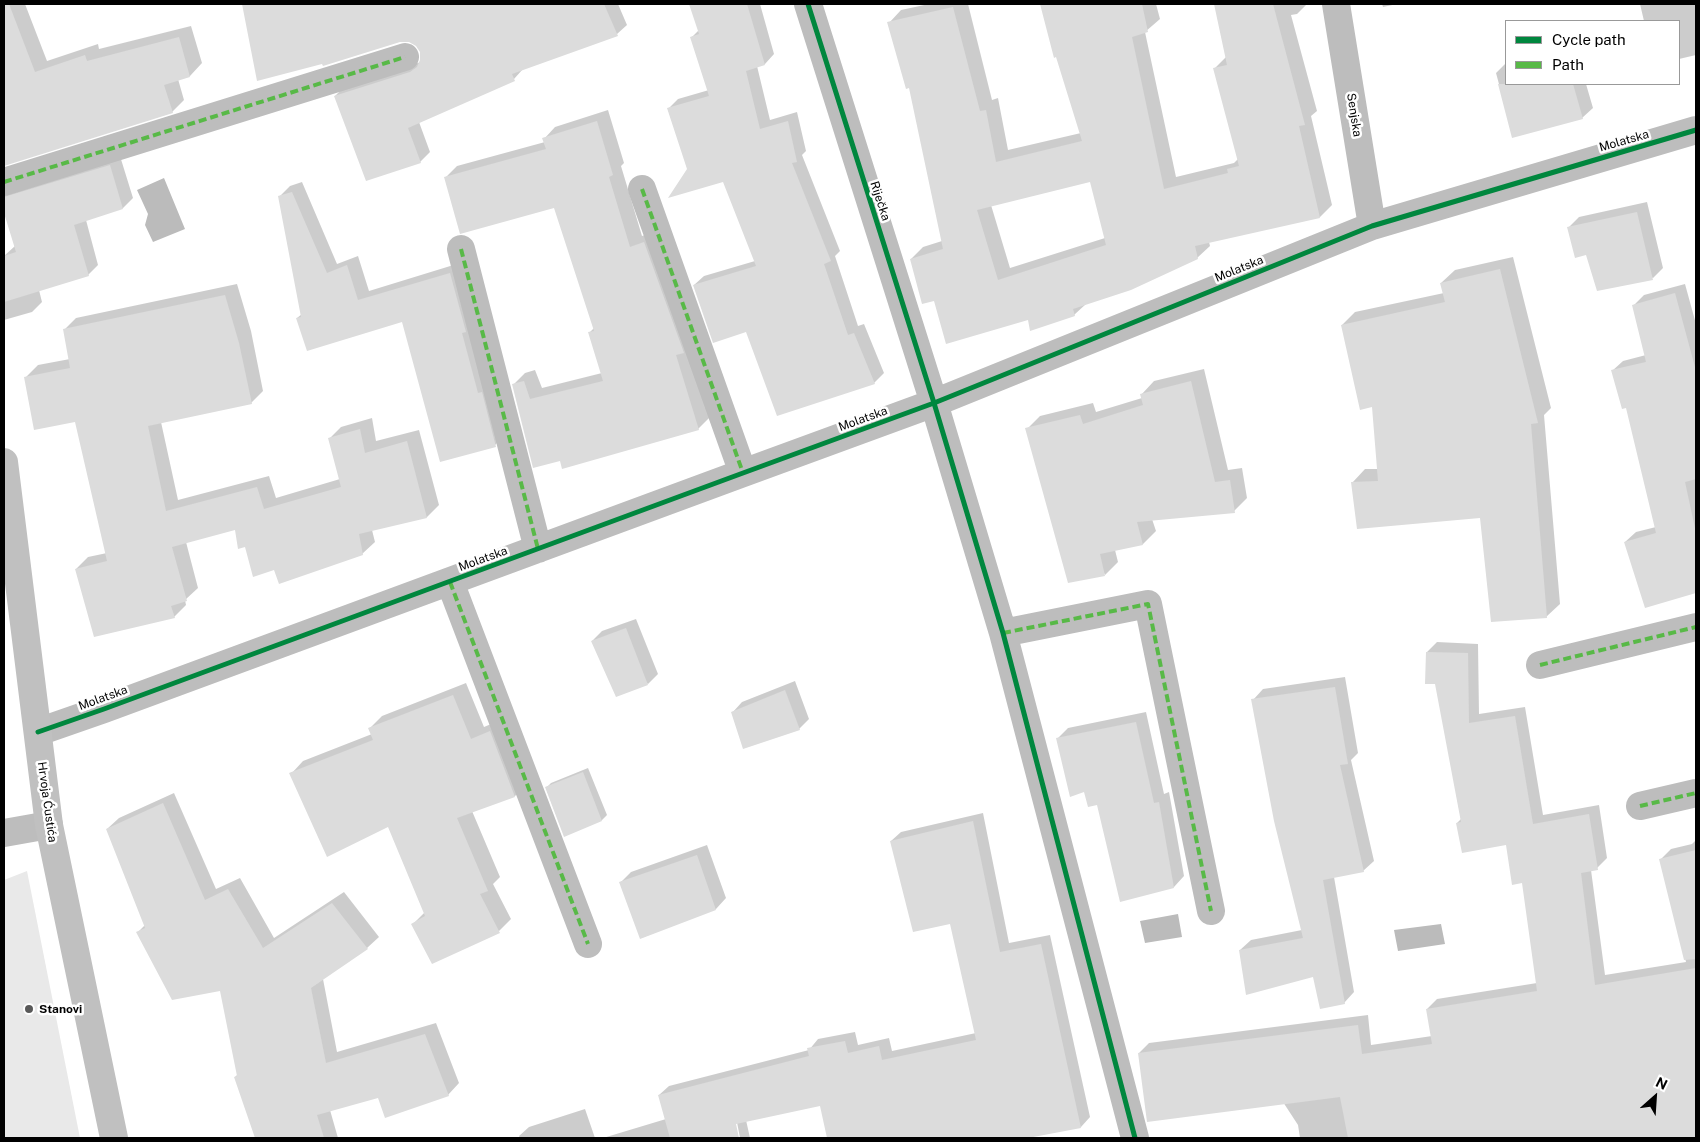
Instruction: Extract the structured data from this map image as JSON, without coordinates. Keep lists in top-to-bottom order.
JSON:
{
  "streets": {
    "main road": ["Hrvoja Ćustića"],
    "street": ["Senjska", "Molatska", "Riječka"]
  },
  "crossings": [
    ["Senjska", "Molatska"],
    ["Molatska", "Riječka"],
    ["Molatska", "Hrvoja Ćustića"]
  ],
  "places": ["Stanovi"],
  "legend": ["Cycle path", "Path"],
  "north": "top right"
}
